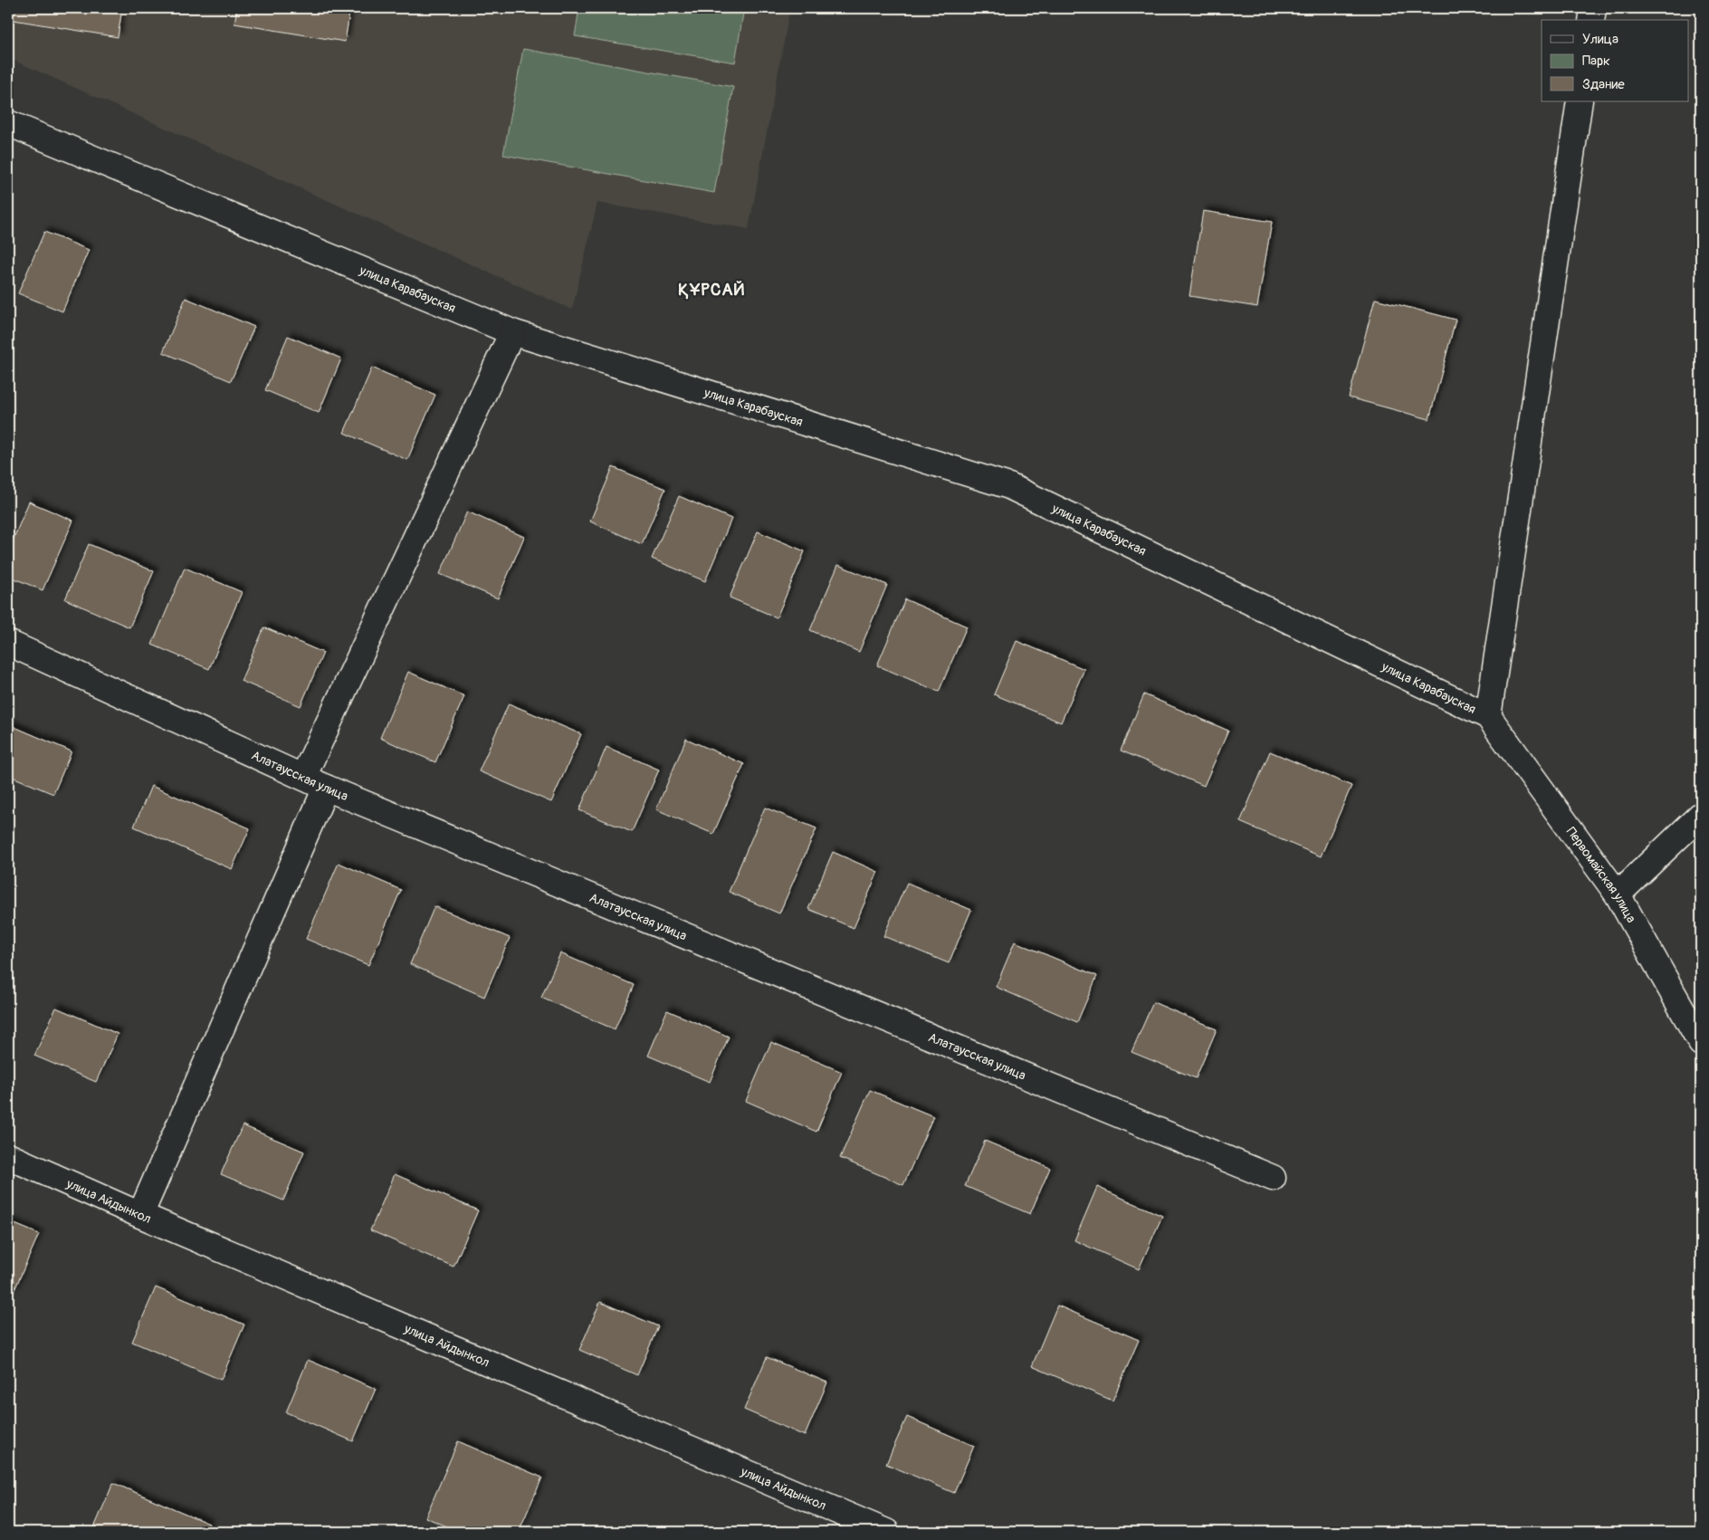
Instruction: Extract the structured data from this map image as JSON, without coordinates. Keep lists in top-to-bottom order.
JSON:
{
  "streets": {
    "street": [
      "улица Карабауская",
      "Алатаусская улица",
      "Первомайская улица",
      "улица Айдынкол"
    ]
  },
  "crossings": [
    ["улица Карабауская", "Первомайская улица"]
  ],
  "districts": ["ҚҰРСАЙ"],
  "legend": ["Улица", "Парк", "Здание"]
}
